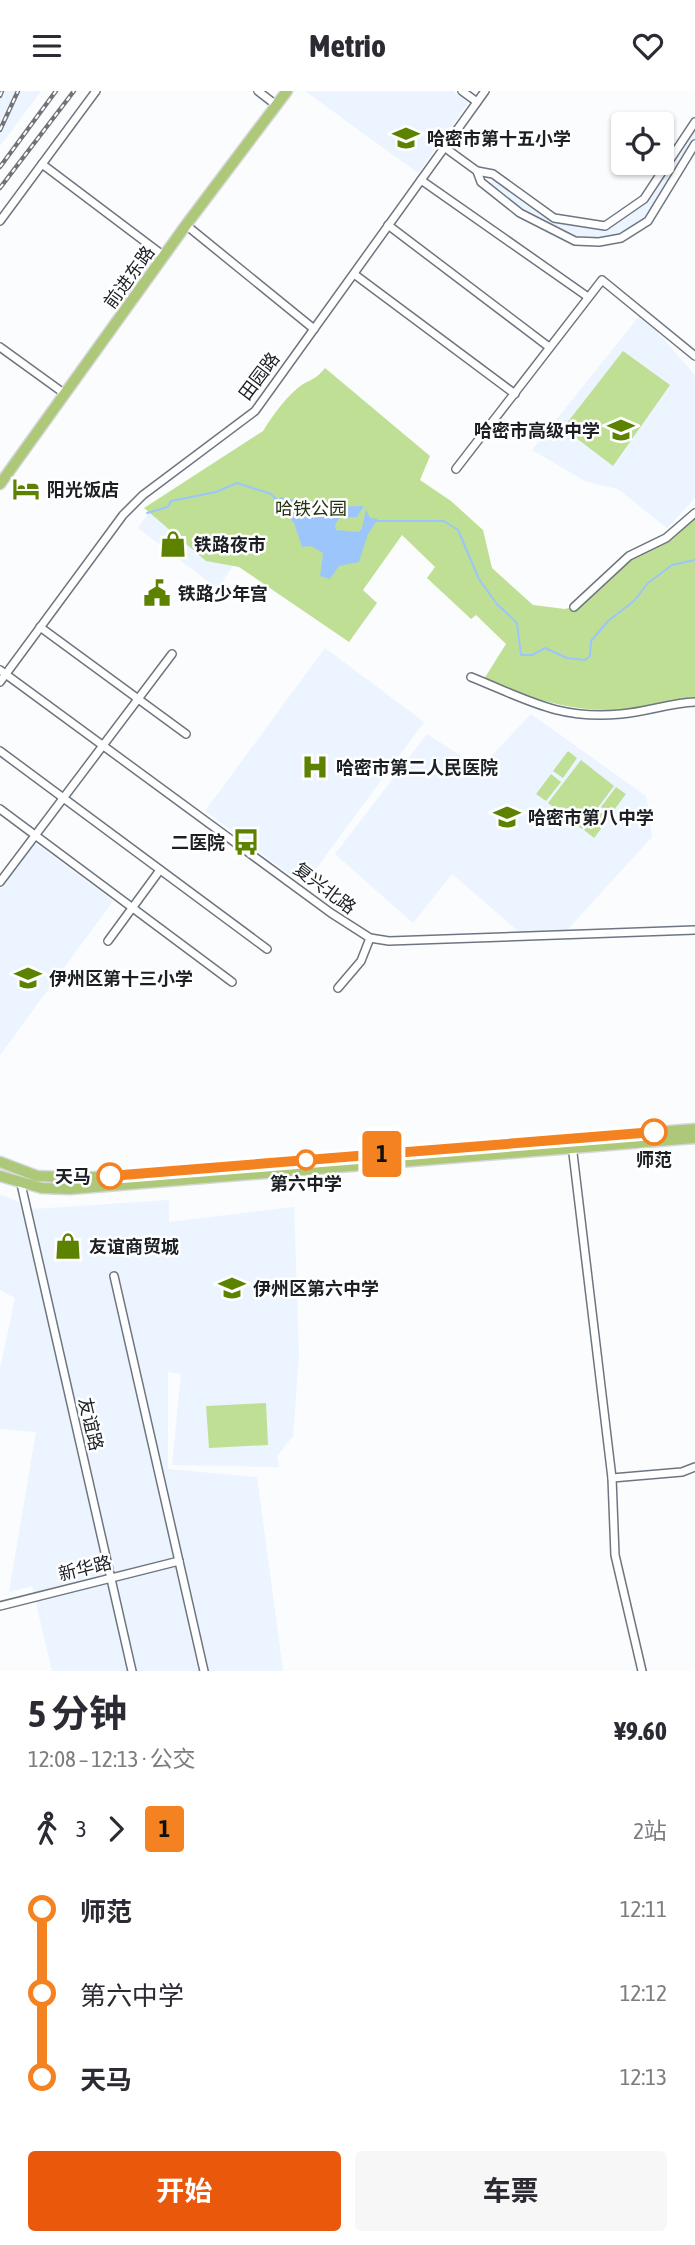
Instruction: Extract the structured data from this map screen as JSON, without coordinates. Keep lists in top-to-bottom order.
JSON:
{
  "streets": {
    "main road": ["前进东路"],
    "street": [
      "田园路",
      "复兴北路",
      "友谊路",
      "新华路"
    ]
  },
  "crossings": [
    ["田园路", "复兴北路"],
    ["友谊路", "新华路"]
  ],
  "parks": ["哈铁公园"],
  "places": {
    "school or university": [
      "哈密市第十五小学",
      "哈密市高级中学",
      "哈密市第八中学",
      "伊州区第十三小学",
      "伊州区第六中学"
    ],
    "hotel": ["阳光饭店"],
    "shop": ["铁路夜市", "友谊商贸城"],
    "public building": ["铁路少年宫"],
    "hospital": ["哈密市第二人民医院"],
    "bus stop": ["二医院"],
    "other": ["师范", "第六中学", "天马"]
  },
  "lines": ["bus line 1"],
  "page": {
    "header": "Metrio",
    "on_map": "1",
    "heading": ["5 分钟", "12:08 – 12:13 · 公交", "¥9.60"],
    "legs": ["3", "1", "2站"],
    "list": [
      {
        "name": "师范",
        "value": "12:11"
      },
      {
        "name": "第六中学",
        "value": "12:12"
      },
      {
        "name": "天马",
        "value": "12:13"
      }
    ],
    "buttons": ["开始", "车票"]
  }
}
